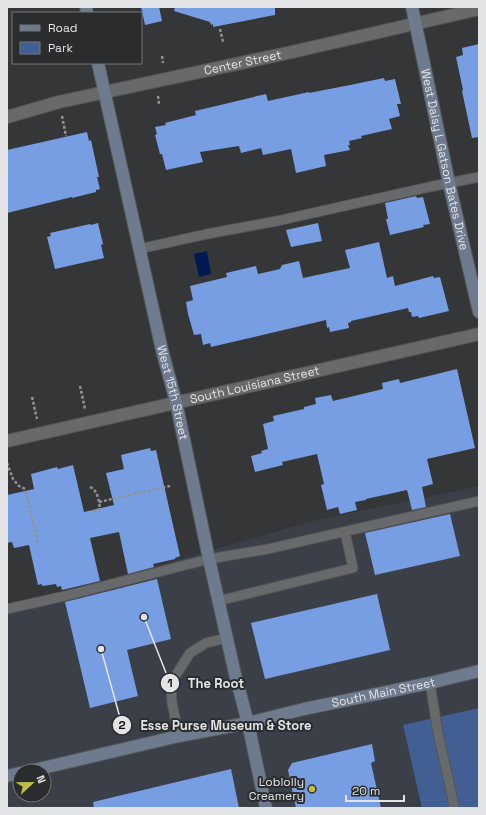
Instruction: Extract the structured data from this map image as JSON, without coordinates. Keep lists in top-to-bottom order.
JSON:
{
  "streets": {
    "street": [
      "Center Street",
      "West Daisy L Gatson Bates Drive",
      "South Louisiana Street",
      "West 15th Street",
      "South Main Street"
    ]
  },
  "crossings": [
    ["Center Street", "West Daisy L Gatson Bates Drive"],
    ["Center Street", "West 15th Street"],
    ["South Louisiana Street", "West 15th Street"],
    ["West 15th Street", "South Main Street"]
  ],
  "places": ["The Root", "Esse Purse Museum & Store", "Loblolly Creamery"],
  "legend": ["Road", "Park"],
  "scale_bar": "20 m",
  "north": "right"
}
